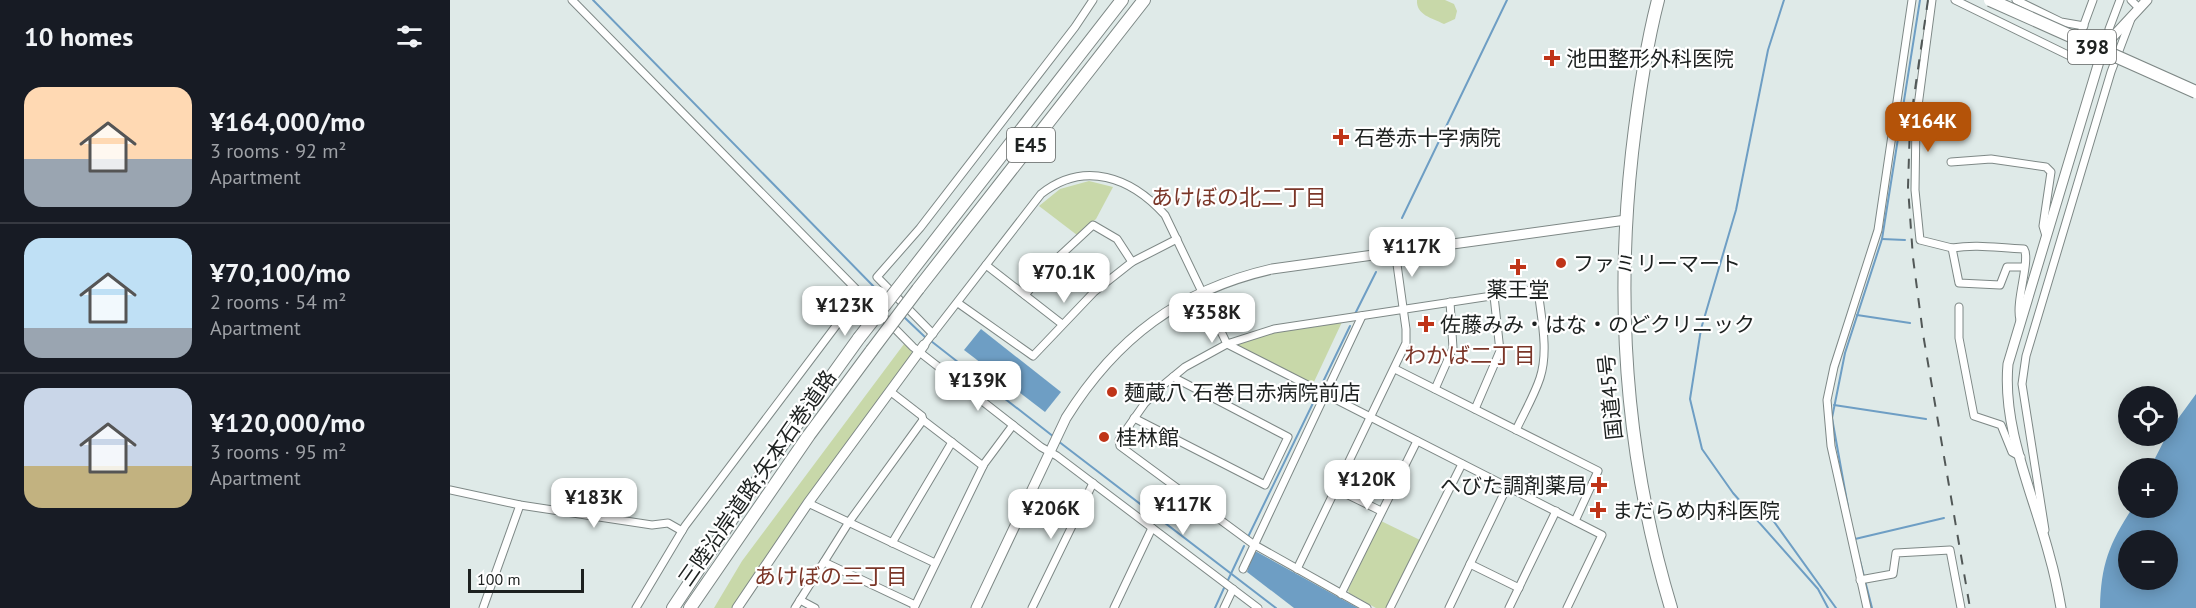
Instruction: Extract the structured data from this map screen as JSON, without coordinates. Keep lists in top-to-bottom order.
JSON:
{
  "streets": {
    "highway": [
      "398",
      "E45",
      "国道45号",
      "三陸沿岸道路;矢本石巻道路"
    ]
  },
  "districts": ["あけぼの北二丁目", "わかば二丁目", "あけぼの三丁目"],
  "places": {
    "health": [
      "池田整形外科医院",
      "石巻赤十字病院",
      "薬王堂",
      "佐藤みみ・はな・のどクリニック",
      "へびた調剤薬局",
      "まだらめ内科医院"
    ],
    "other": ["ファミリーマート", "麺蔵八 石巻日赤病院前店", "桂林館"]
  },
  "scale_bar": "100 m",
  "page": {
    "heading": "10 homes",
    "list": [
      {
        "name": "¥164,000/mo",
        "note": "3 rooms · 92 m² · Apartment"
      },
      {
        "name": "¥70,100/mo",
        "note": "2 rooms · 54 m² · Apartment"
      },
      {
        "name": "¥120,000/mo",
        "note": "3 rooms · 95 m² · Apartment"
      }
    ],
    "price": [
      "¥164K",
      "¥117K",
      "¥70.1K",
      "¥123K",
      "¥358K",
      "¥139K",
      "¥120K",
      "¥183K",
      "¥117K",
      "¥206K"
    ],
    "map_buttons": ["+", "−"],
    "scale": "100 m"
  }
}
